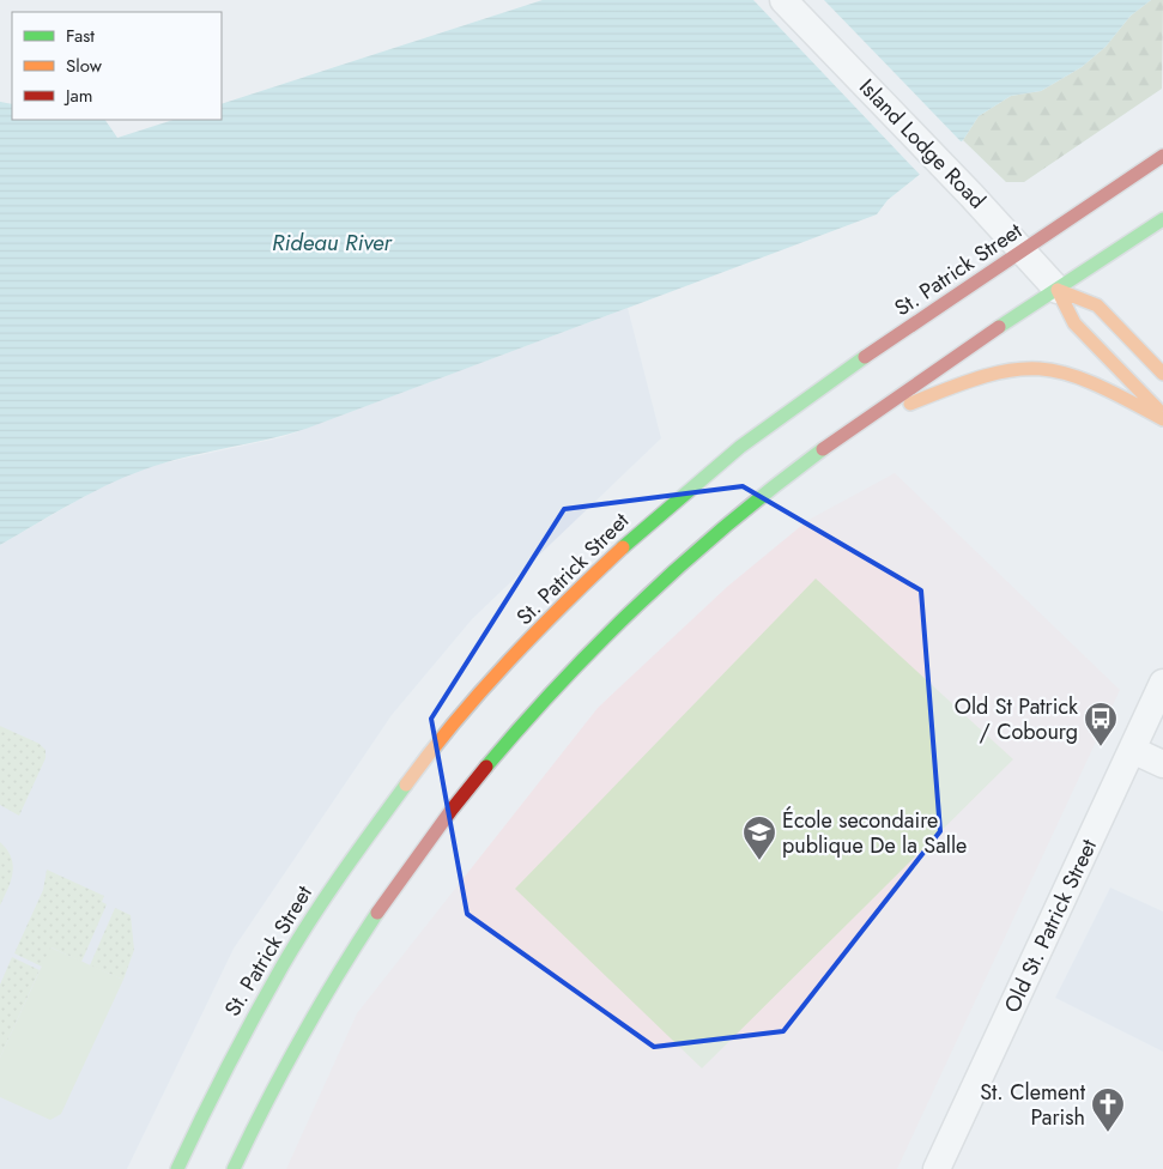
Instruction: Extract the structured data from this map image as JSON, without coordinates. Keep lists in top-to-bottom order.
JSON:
{
  "streets": {
    "main road": ["St. Patrick Street"],
    "street": ["Island Lodge Road", "Old St. Patrick Street"]
  },
  "crossings": [
    ["Island Lodge Road", "St. Patrick Street"]
  ],
  "water": ["Rideau River"],
  "places": {
    "bus stop": ["Old St Patrick / Cobourg"],
    "school or university": ["École secondaire publique De la Salle"],
    "church": ["St. Clement Parish"]
  },
  "legend": ["Fast", "Slow", "Jam"]
}
